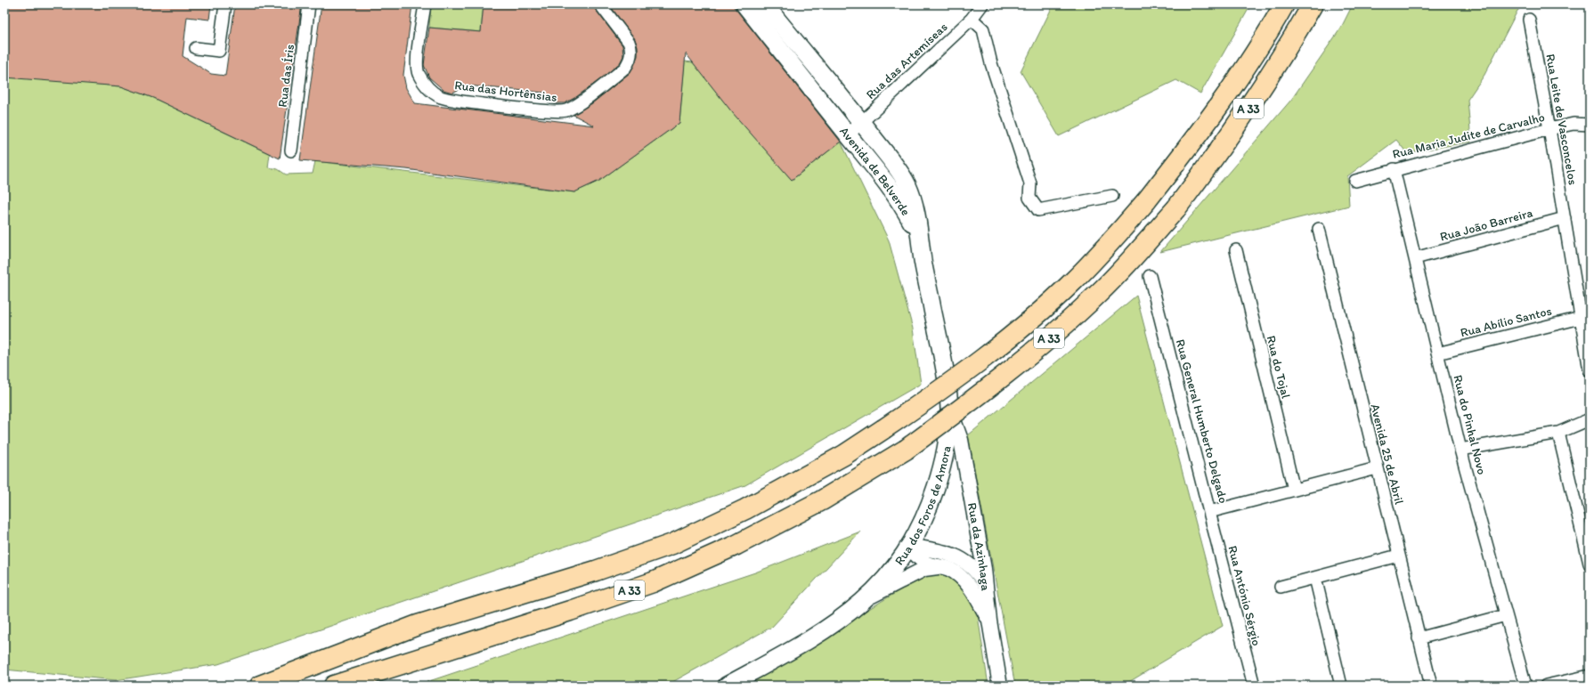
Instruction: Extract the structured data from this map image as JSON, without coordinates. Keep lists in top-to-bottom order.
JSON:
{
  "streets": {
    "highway": ["A 33"],
    "main road": ["Avenida de Belverde", "Rua dos Foros de Amora"],
    "street": [
      "Rua das Artemíseas",
      "Rua das Íris",
      "Rua das Hortênsias",
      "Rua Leite de Vasconcelos",
      "Rua Maria Judite de Carvalho",
      "Rua João Barreira",
      "Rua Abílio Santos",
      "Rua do Tojal",
      "Rua General Humberto Delgado",
      "Rua do Pinhal Novo",
      "Avenida 25 de Abril",
      "Rua da Azinhaga",
      "Rua António Sérgio"
    ]
  },
  "crossings": [
    ["Rua das Artemíseas", "Avenida de Belverde"],
    ["Rua Leite de Vasconcelos", "Rua Maria Judite de Carvalho"],
    ["Rua Leite de Vasconcelos", "Rua João Barreira"],
    ["Rua Leite de Vasconcelos", "Rua Abílio Santos"],
    ["Rua Maria Judite de Carvalho", "Rua do Pinhal Novo"],
    ["Avenida de Belverde", "Rua dos Foros de Amora"],
    ["Rua João Barreira", "Rua do Pinhal Novo"],
    ["Rua Abílio Santos", "Rua do Pinhal Novo"],
    ["Rua do Tojal", "Rua General Humberto Delgado"],
    ["Rua General Humberto Delgado", "Avenida 25 de Abril"],
    ["Rua General Humberto Delgado", "Rua António Sérgio"],
    ["Rua dos Foros de Amora", "Rua da Azinhaga"]
  ]
}
